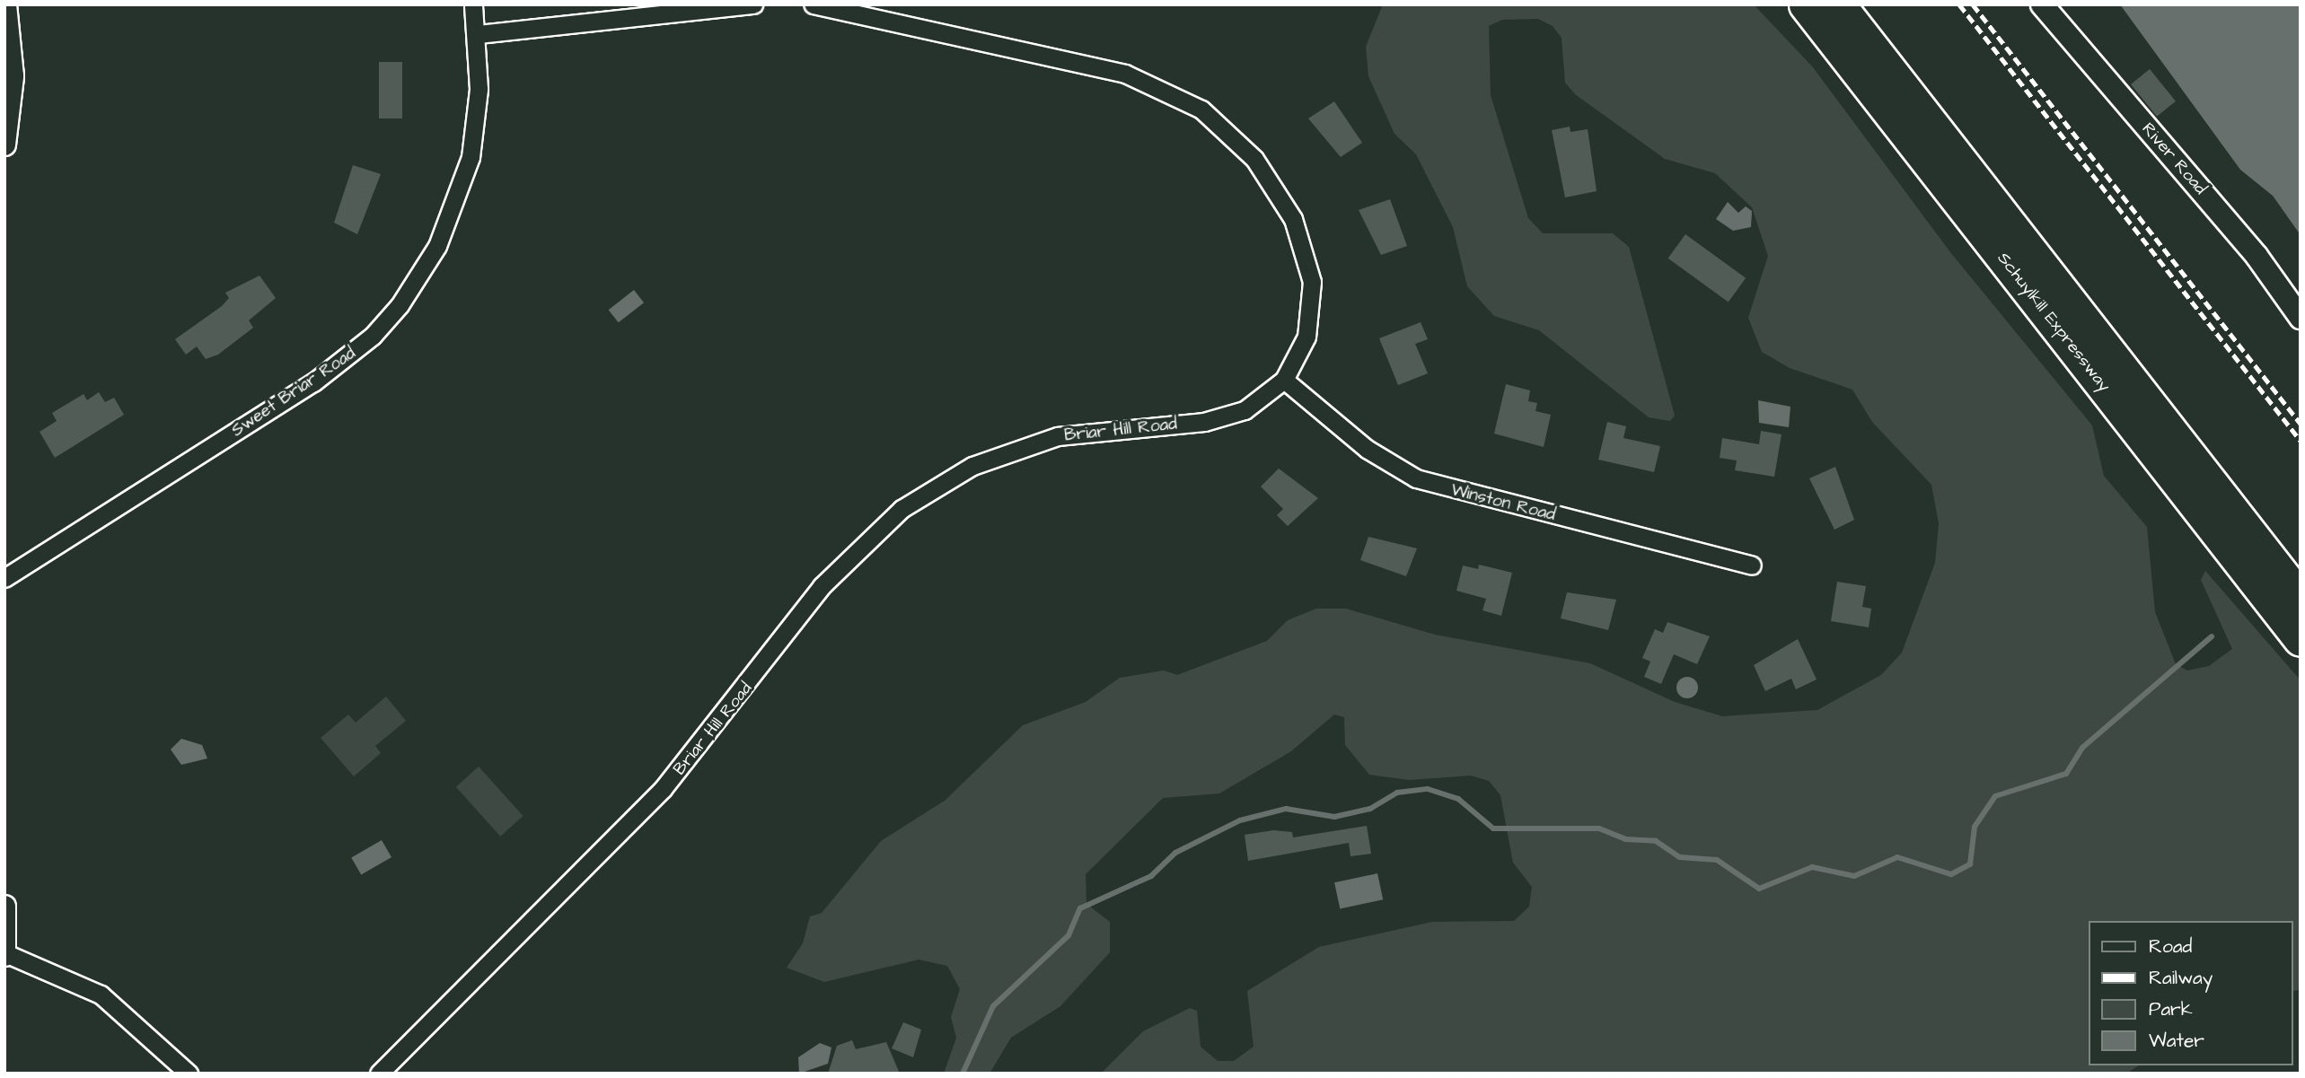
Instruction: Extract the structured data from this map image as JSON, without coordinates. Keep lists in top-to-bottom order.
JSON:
{
  "streets": {
    "highway": ["Schuylkill Expressway"],
    "street": [
      "River Road",
      "Sweet Briar Road",
      "Briar Hill Road",
      "Winston Road"
    ]
  },
  "crossings": [
    ["Briar Hill Road", "Winston Road"]
  ],
  "legend": [
    "Road",
    "Railway",
    "Park",
    "Water"
  ]
}
